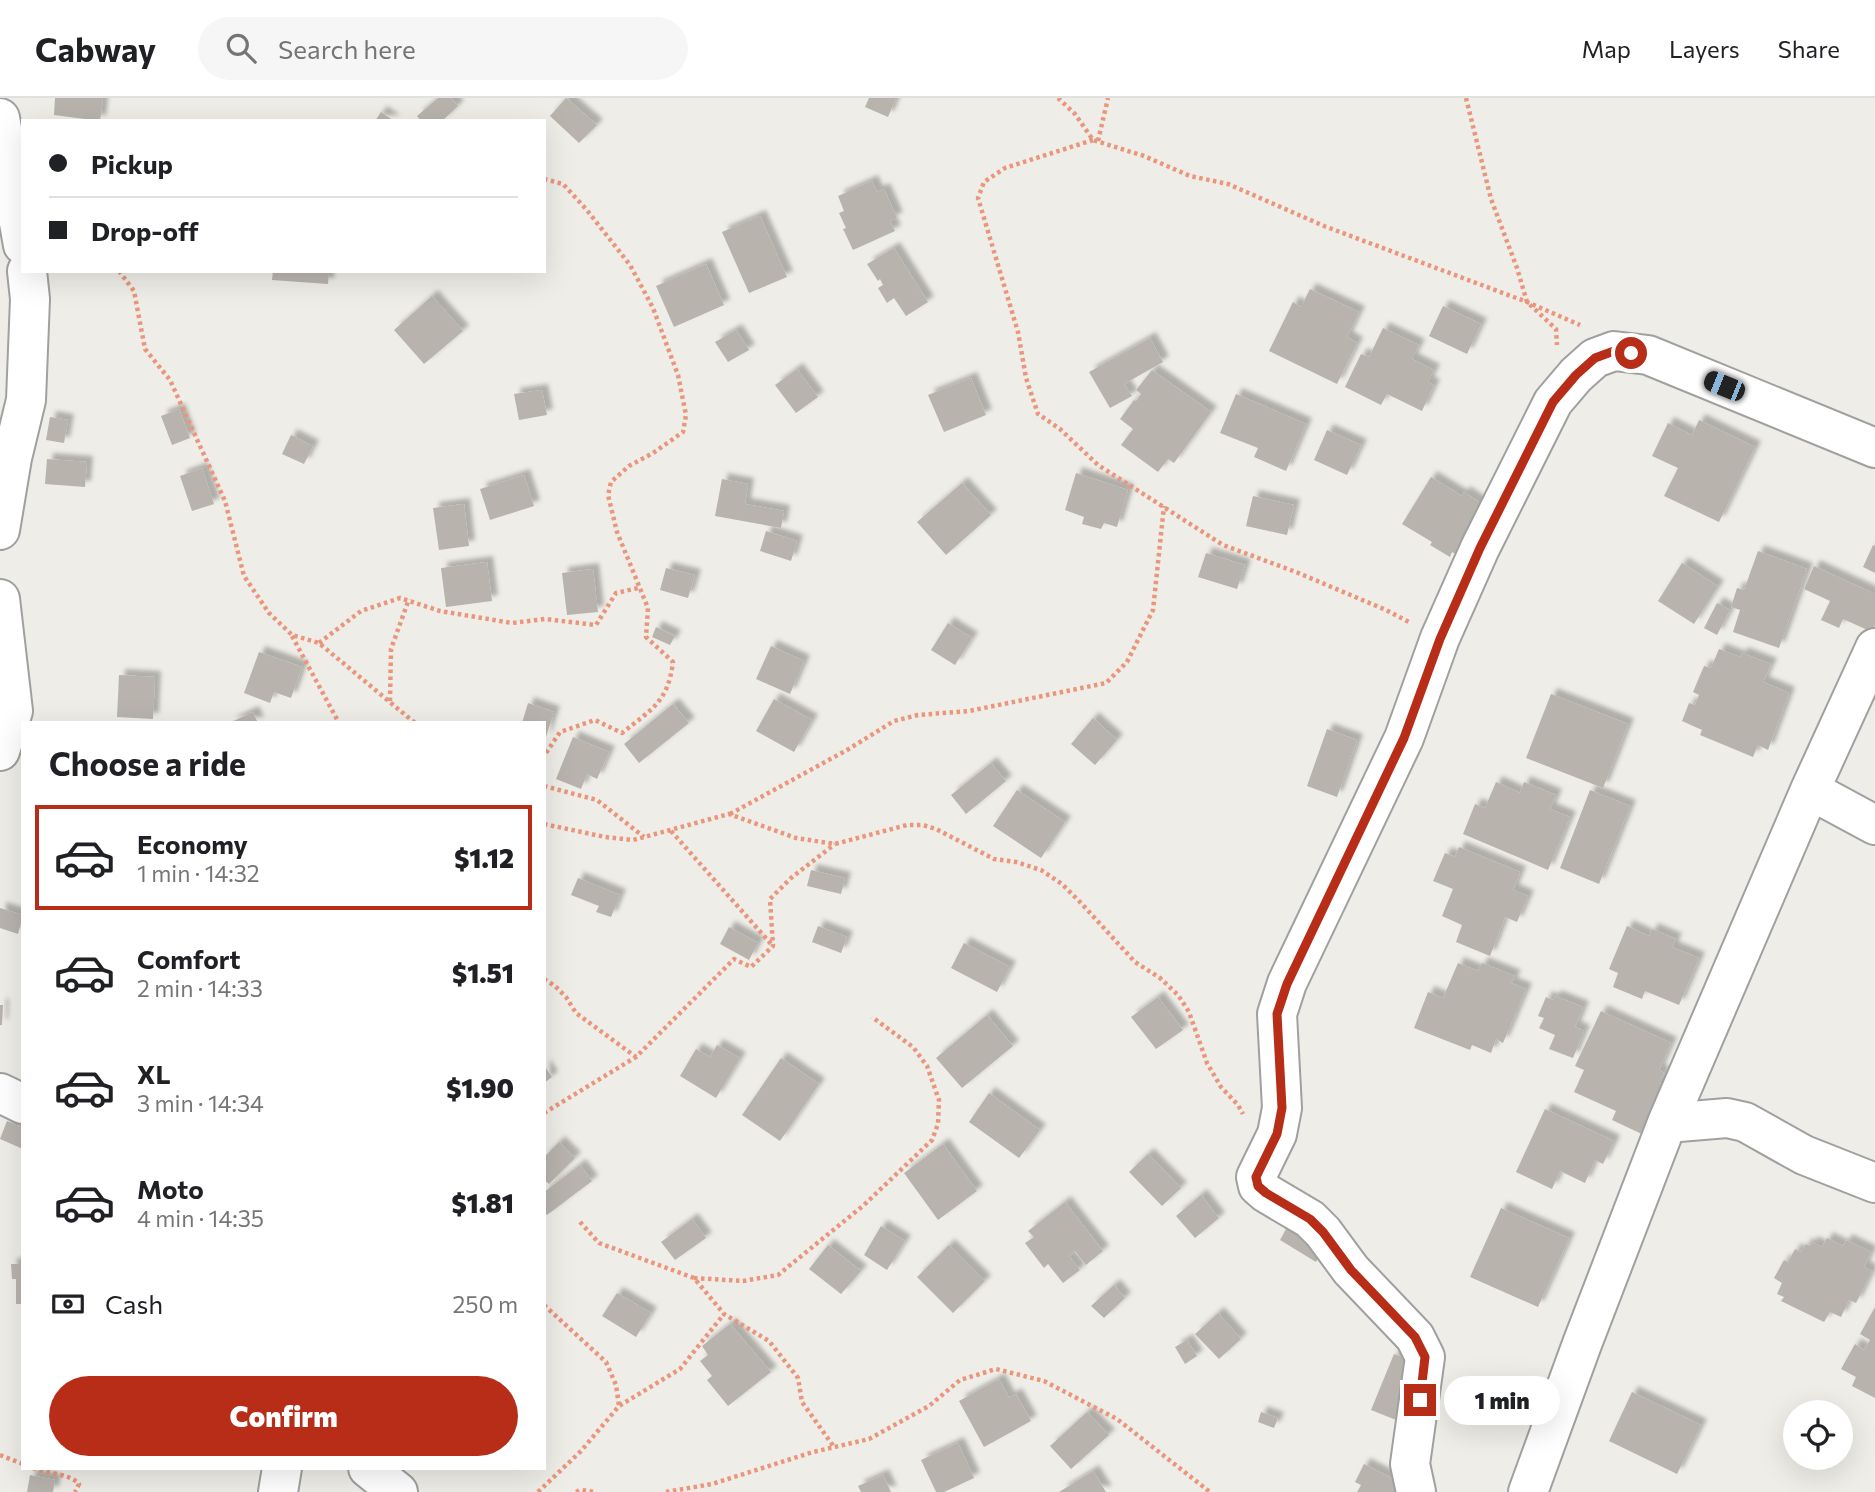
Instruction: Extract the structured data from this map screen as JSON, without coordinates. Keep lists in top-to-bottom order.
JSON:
{
  "page": {
    "header": "Cabway",
    "search": "Search here",
    "nav": ["Map", "Layers", "Share"],
    "banner": ["Pickup", "Drop-off"],
    "heading": "Choose a ride",
    "list": [
      {
        "name": "Economy",
        "note": "1 min · 14:32",
        "value": "$1.12"
      },
      {
        "name": "Comfort",
        "note": "2 min · 14:33",
        "value": "$1.51"
      },
      {
        "name": "XL",
        "note": "3 min · 14:34",
        "value": "$1.90"
      },
      {
        "name": "Moto",
        "note": "4 min · 14:35",
        "value": "$1.81"
      }
    ],
    "pay": ["Cash", "250 m"],
    "buttons": "Confirm",
    "bubble": "1 min"
  }
}
